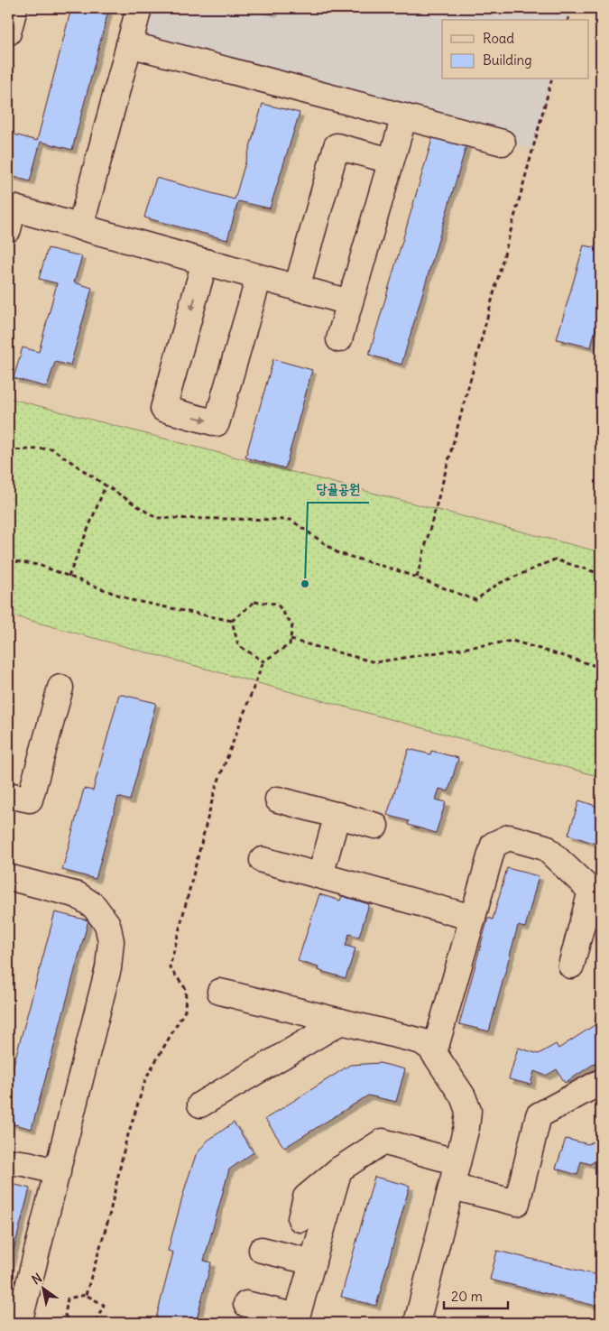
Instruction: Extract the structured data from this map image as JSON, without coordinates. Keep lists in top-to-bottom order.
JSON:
{
  "places": ["당골공원"],
  "legend": ["Road", "Building"],
  "scale_bar": "20 m",
  "north": "top left"
}
